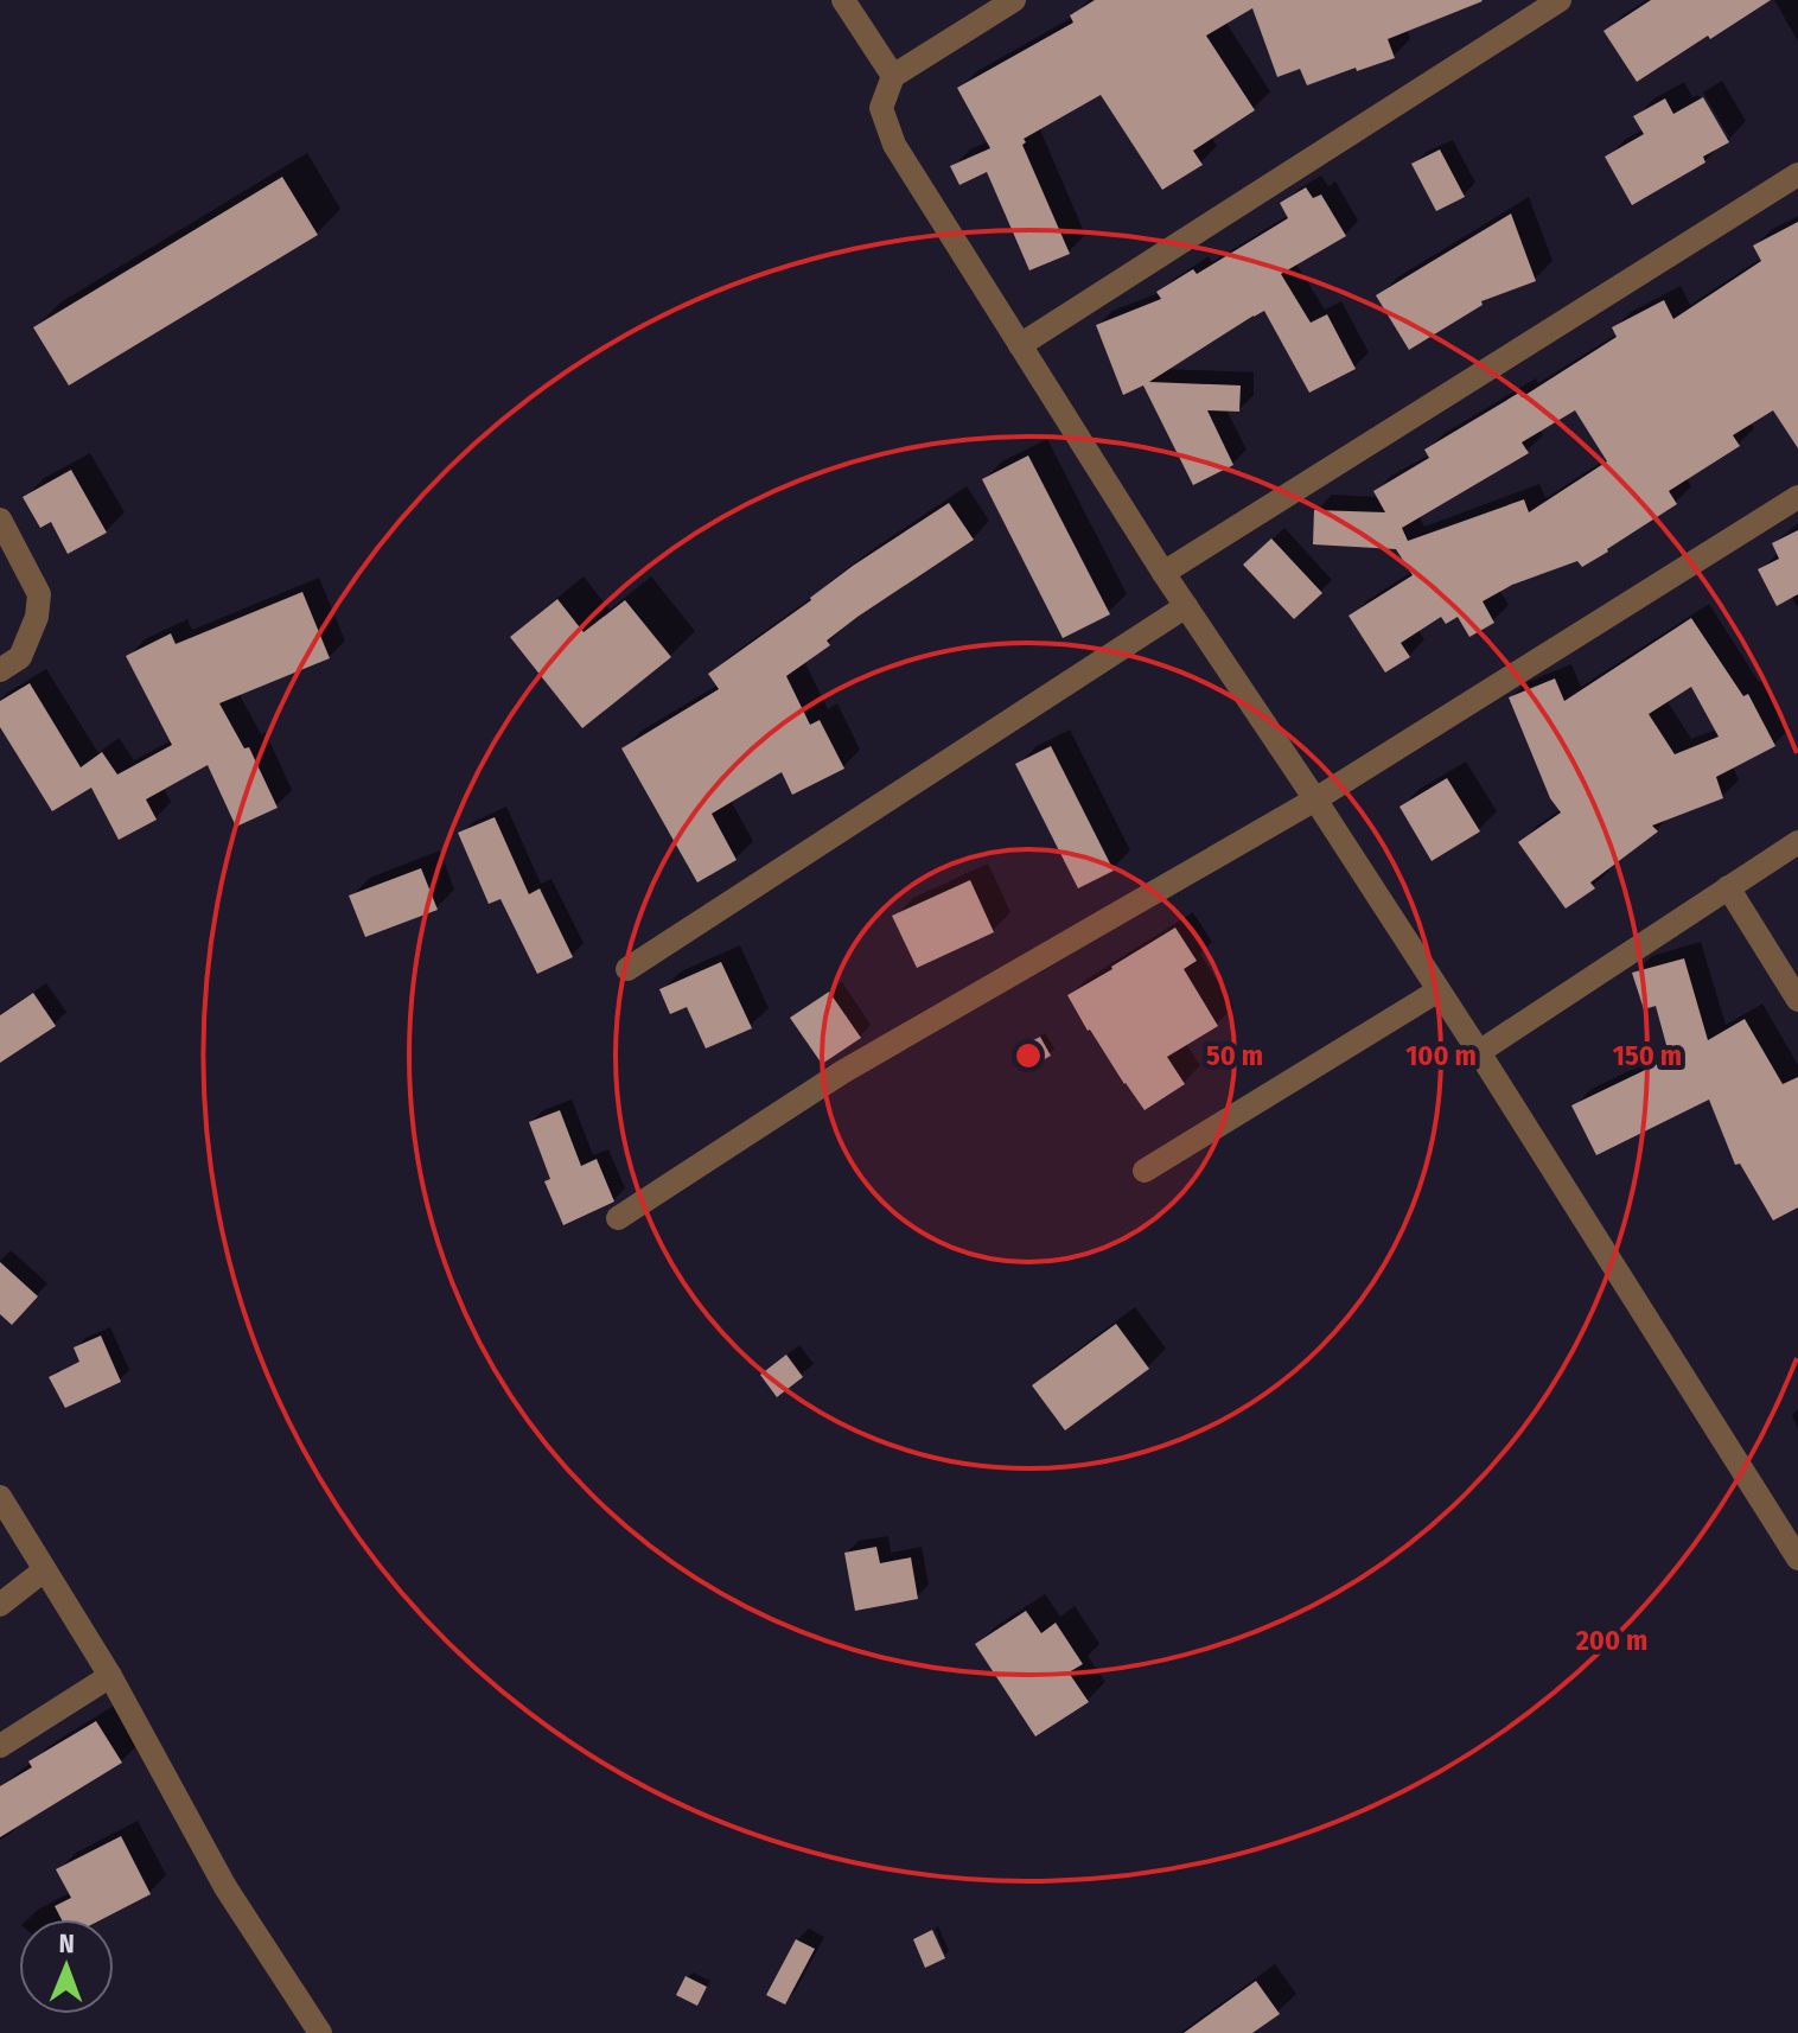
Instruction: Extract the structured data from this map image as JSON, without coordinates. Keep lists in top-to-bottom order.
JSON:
{
  "north": "top",
  "rings": [
    "50 m",
    "100 m",
    "150 m",
    "200 m"
  ]
}
